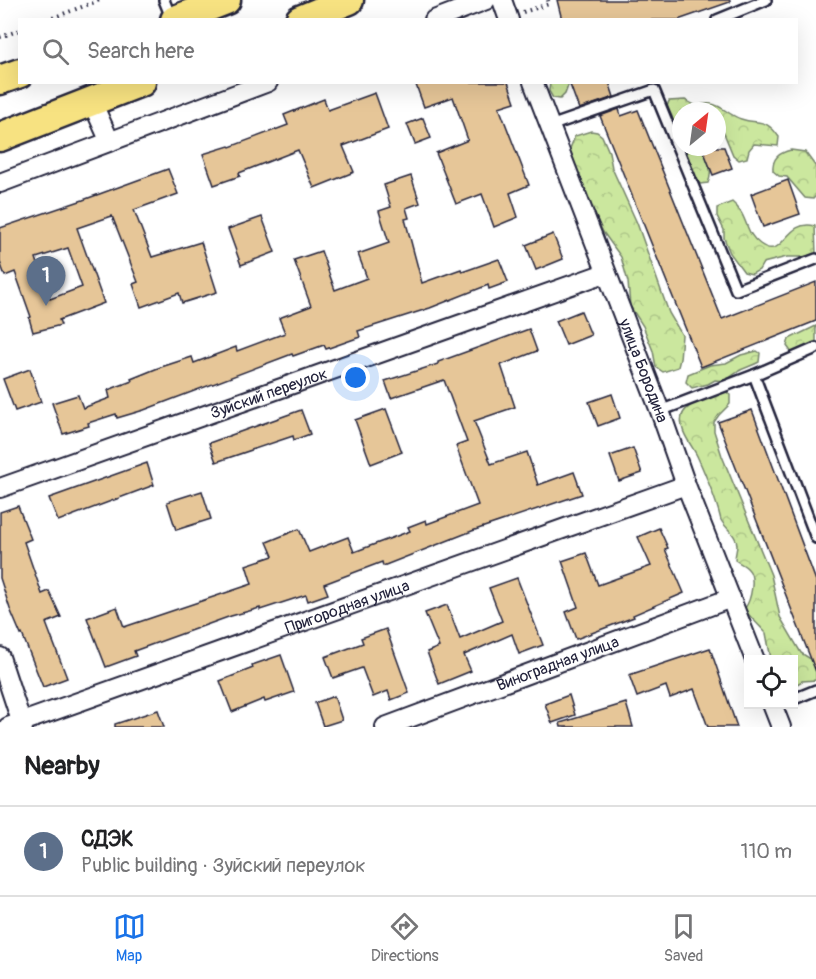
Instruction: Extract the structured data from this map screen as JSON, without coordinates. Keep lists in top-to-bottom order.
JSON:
{
  "streets": {
    "street": [
      "улица Бородина",
      "Зуйский переулок",
      "Пригородная улица",
      "Виноградная улица"
    ]
  },
  "crossings": [
    ["улица Бородина", "Зуйский переулок"],
    ["улица Бородина", "Пригородная улица"],
    ["улица Бородина", "Виноградная улица"]
  ],
  "north": "top right",
  "page": {
    "search": "Search here",
    "pins": "1",
    "heading": "Nearby",
    "list": [
      {
        "mark": "1",
        "name": "СДЭК",
        "note": "Public building · Зуйский переулок",
        "value": "110 m"
      }
    ],
    "nav": ["Map", "Directions", "Saved"]
  }
}
